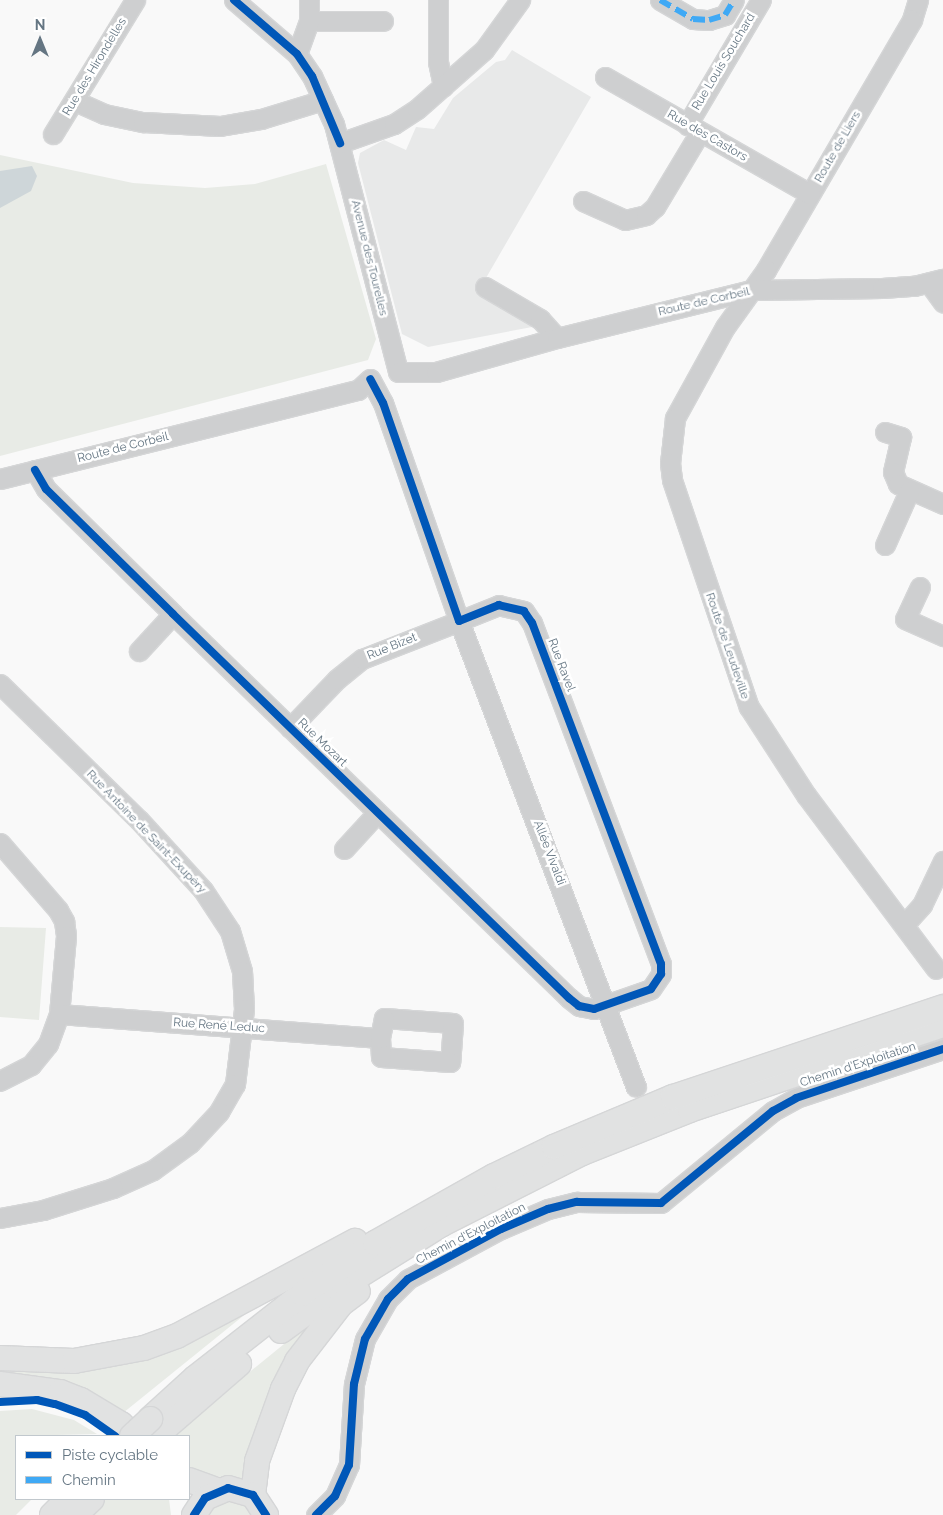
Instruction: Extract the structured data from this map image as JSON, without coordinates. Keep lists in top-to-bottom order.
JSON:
{
  "streets": {
    "street": [
      "Rue Louis Souchard",
      "Rue des Hirondelles",
      "Rue des Castors",
      "Route de Liers",
      "Avenue des Tourelles",
      "Route de Corbeil",
      "Route de Leudeville",
      "Rue Bizet",
      "Rue Ravel",
      "Rue Mozart",
      "Rue Antoine de Saint-Exupéry",
      "Allée Vivaldi",
      "Rue René Leduc",
      "Chemin d'Exploitation"
    ]
  },
  "crossings": [
    ["Rue Louis Souchard", "Rue des Castors"],
    ["Rue des Castors", "Route de Liers"],
    ["Route de Liers", "Route de Corbeil"],
    ["Route de Liers", "Route de Leudeville"],
    ["Avenue des Tourelles", "Route de Corbeil"],
    ["Route de Corbeil", "Route de Leudeville"],
    ["Route de Corbeil", "Rue Mozart"],
    ["Rue Bizet", "Rue Ravel"],
    ["Rue Bizet", "Rue Mozart"],
    ["Rue Bizet", "Allée Vivaldi"],
    ["Rue Ravel", "Rue Mozart"],
    ["Rue Ravel", "Allée Vivaldi"],
    ["Rue Mozart", "Allée Vivaldi"],
    ["Rue Antoine de Saint-Exupéry", "Rue René Leduc"]
  ],
  "legend": ["Piste cyclable", "Chemin"],
  "north": "top"
}
